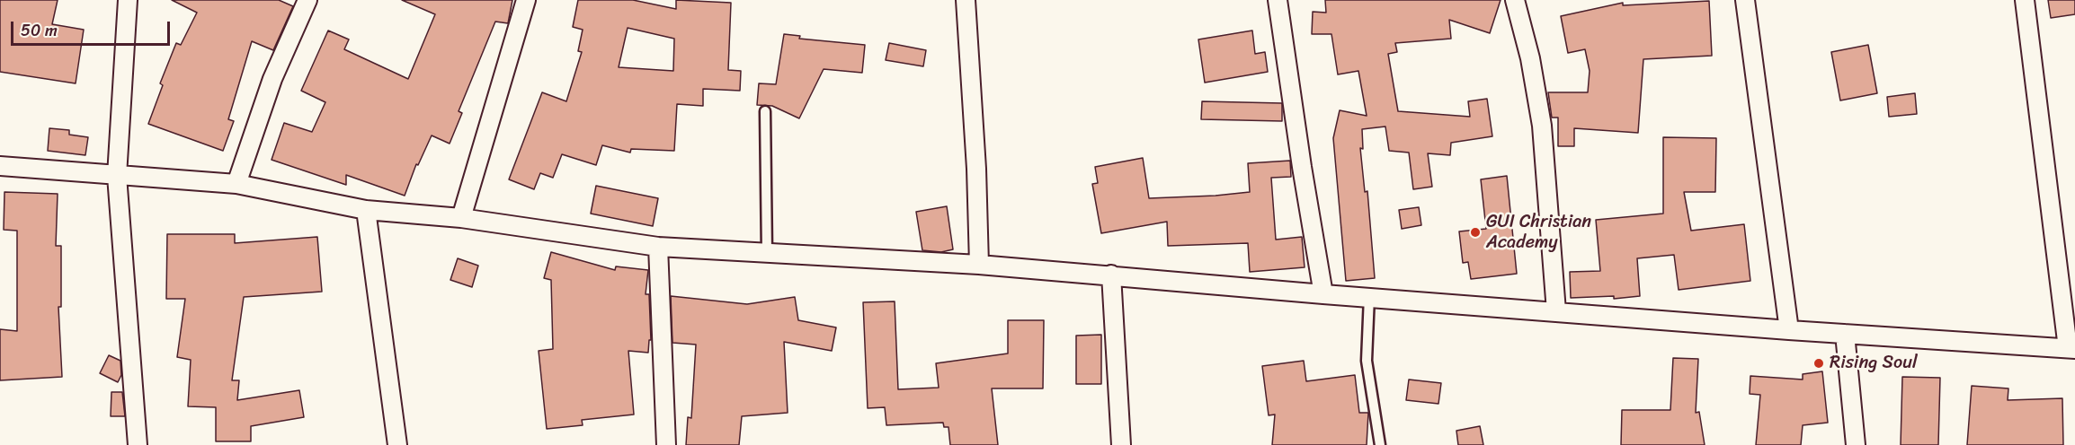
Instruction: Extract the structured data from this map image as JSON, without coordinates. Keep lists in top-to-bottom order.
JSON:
{
  "places": ["GUI Christian Academy", "Rising Soul"],
  "scale_bar": "50 m"
}
